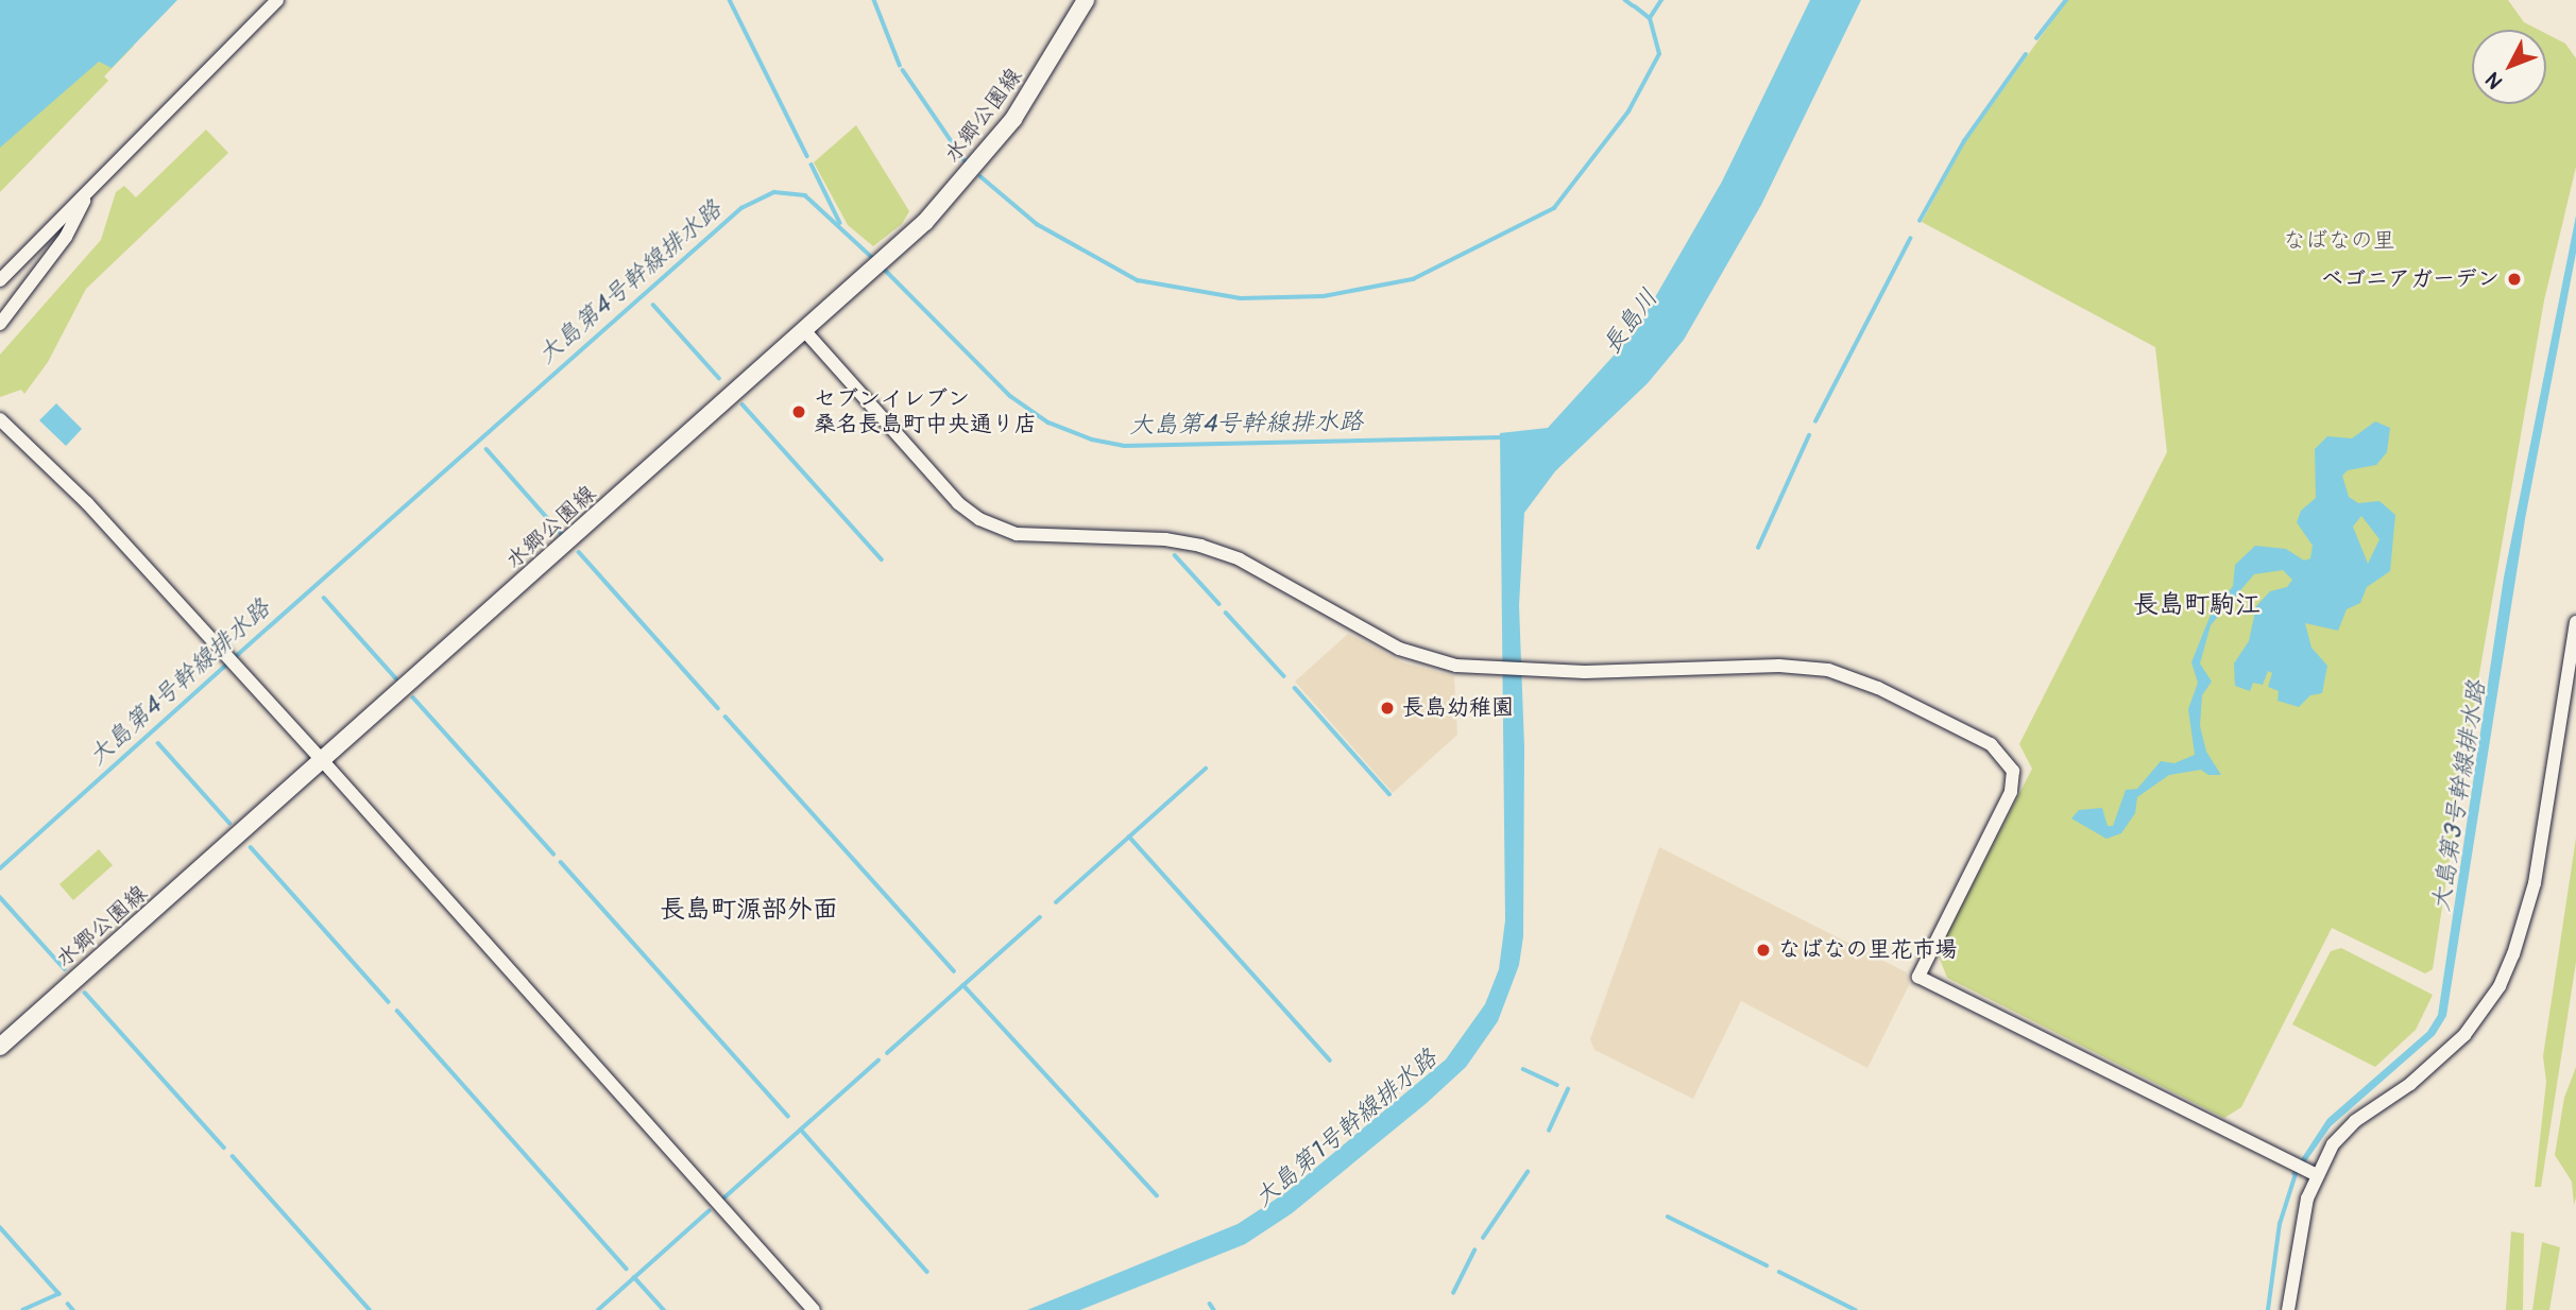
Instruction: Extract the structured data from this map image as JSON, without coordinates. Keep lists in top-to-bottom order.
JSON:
{
  "streets": {
    "main road": ["水郷公園線"]
  },
  "districts": ["長島町駒江", "長島町源部外面"],
  "water": [
    "大島第4号幹線排水路",
    "長島川",
    "大島第3号幹線排水路",
    "大島第1号幹線排水路"
  ],
  "parks": ["なばなの里"],
  "places": [
    "ベゴニアガーデン",
    "セブンイレブン 桑名長島町中央通り店",
    "長島幼稚園",
    "なばなの里花市場"
  ],
  "north": "bottom left"
}
